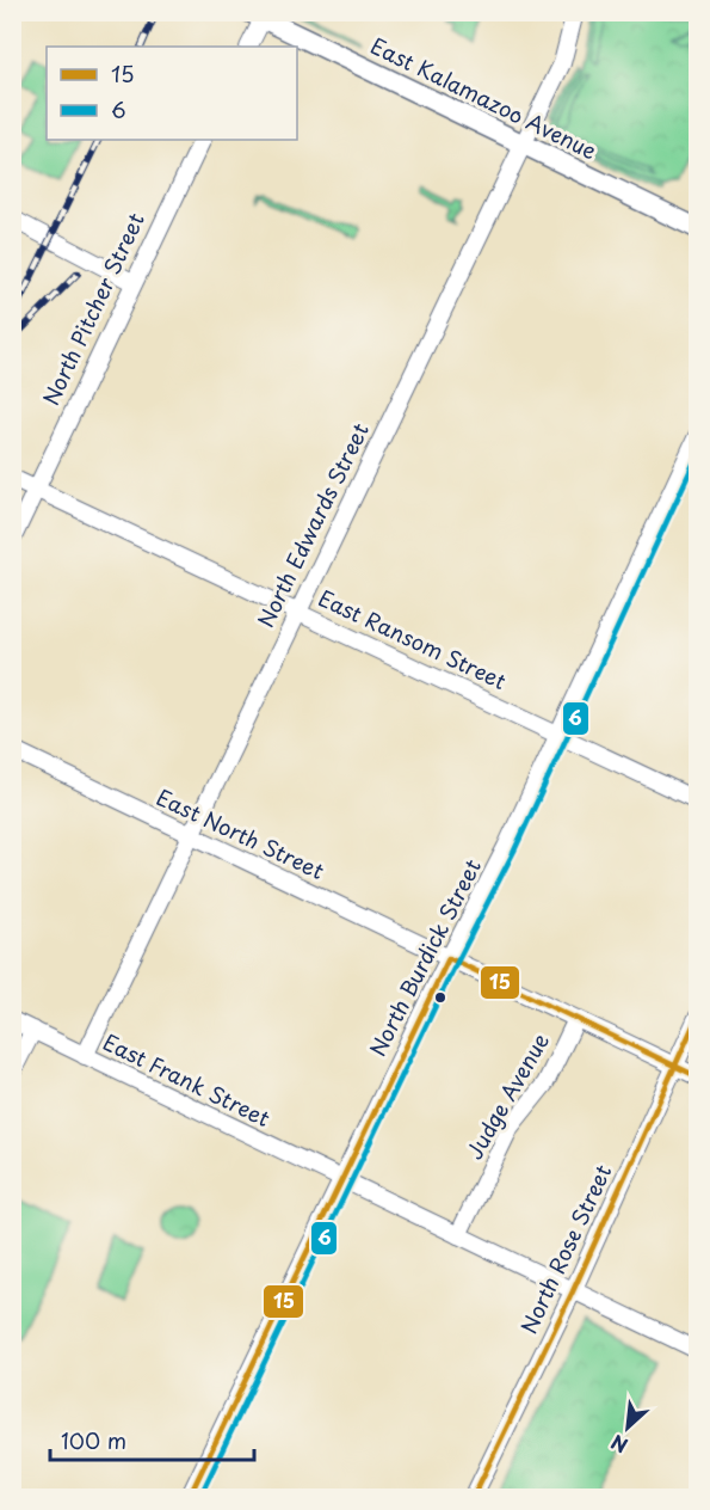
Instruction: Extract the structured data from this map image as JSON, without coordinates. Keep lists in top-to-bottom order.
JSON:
{
  "streets": {
    "main road": ["East Kalamazoo Avenue"],
    "street": [
      "North Pitcher Street",
      "North Edwards Street",
      "East Ransom Street",
      "East North Street",
      "North Burdick Street",
      "East Frank Street",
      "Judge Avenue",
      "North Rose Street"
    ]
  },
  "crossings": [
    ["East Kalamazoo Avenue", "North Edwards Street"],
    ["North Pitcher Street", "East Ransom Street"],
    ["North Edwards Street", "East Ransom Street"],
    ["North Edwards Street", "East North Street"],
    ["North Edwards Street", "East Frank Street"],
    ["East Ransom Street", "North Burdick Street"],
    ["East North Street", "North Burdick Street"],
    ["East North Street", "Judge Avenue"],
    ["East North Street", "North Rose Street"],
    ["North Burdick Street", "East Frank Street"],
    ["East Frank Street", "Judge Avenue"],
    ["East Frank Street", "North Rose Street"]
  ],
  "lines": ["transit line 6", "transit line 15"],
  "legend": ["15", "6"],
  "scale_bar": "100 m",
  "north": "bottom left"
}
